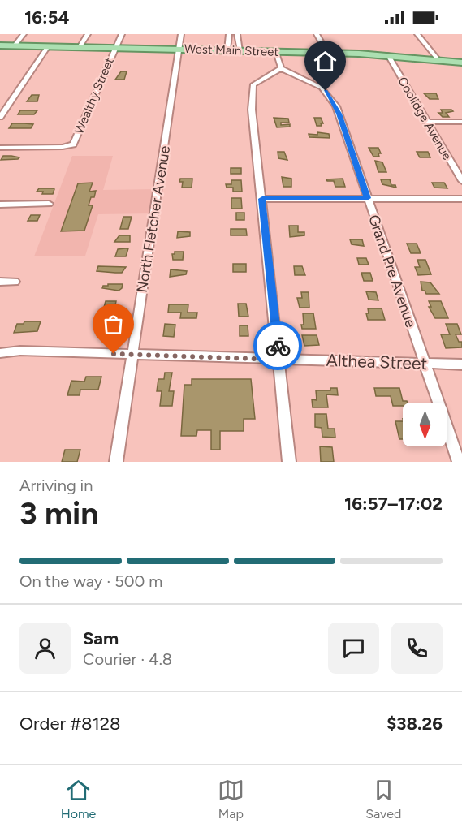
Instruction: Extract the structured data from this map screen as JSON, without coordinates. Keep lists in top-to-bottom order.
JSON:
{
  "streets": {
    "main road": ["West Main Street"],
    "street": [
      "Wealthy Street",
      "Coolidge Avenue",
      "North Fletcher Avenue",
      "Grand Pre Avenue",
      "Althea Street"
    ]
  },
  "crossings": [
    ["West Main Street", "Wealthy Street"],
    ["West Main Street", "Coolidge Avenue"],
    ["West Main Street", "North Fletcher Avenue"],
    ["North Fletcher Avenue", "Althea Street"],
    ["Grand Pre Avenue", "Althea Street"]
  ],
  "north": "bottom",
  "page": {
    "status": "16:54",
    "heading": ["3 min", "Arriving in", "16:57–17:02"],
    "panel": [
      "Sam",
      "Courier · 4.8",
      "Order #8128",
      "$38.26"
    ],
    "bar": "On the way · 500 m",
    "tabs": ["Home", "Map", "Saved"]
  }
}
